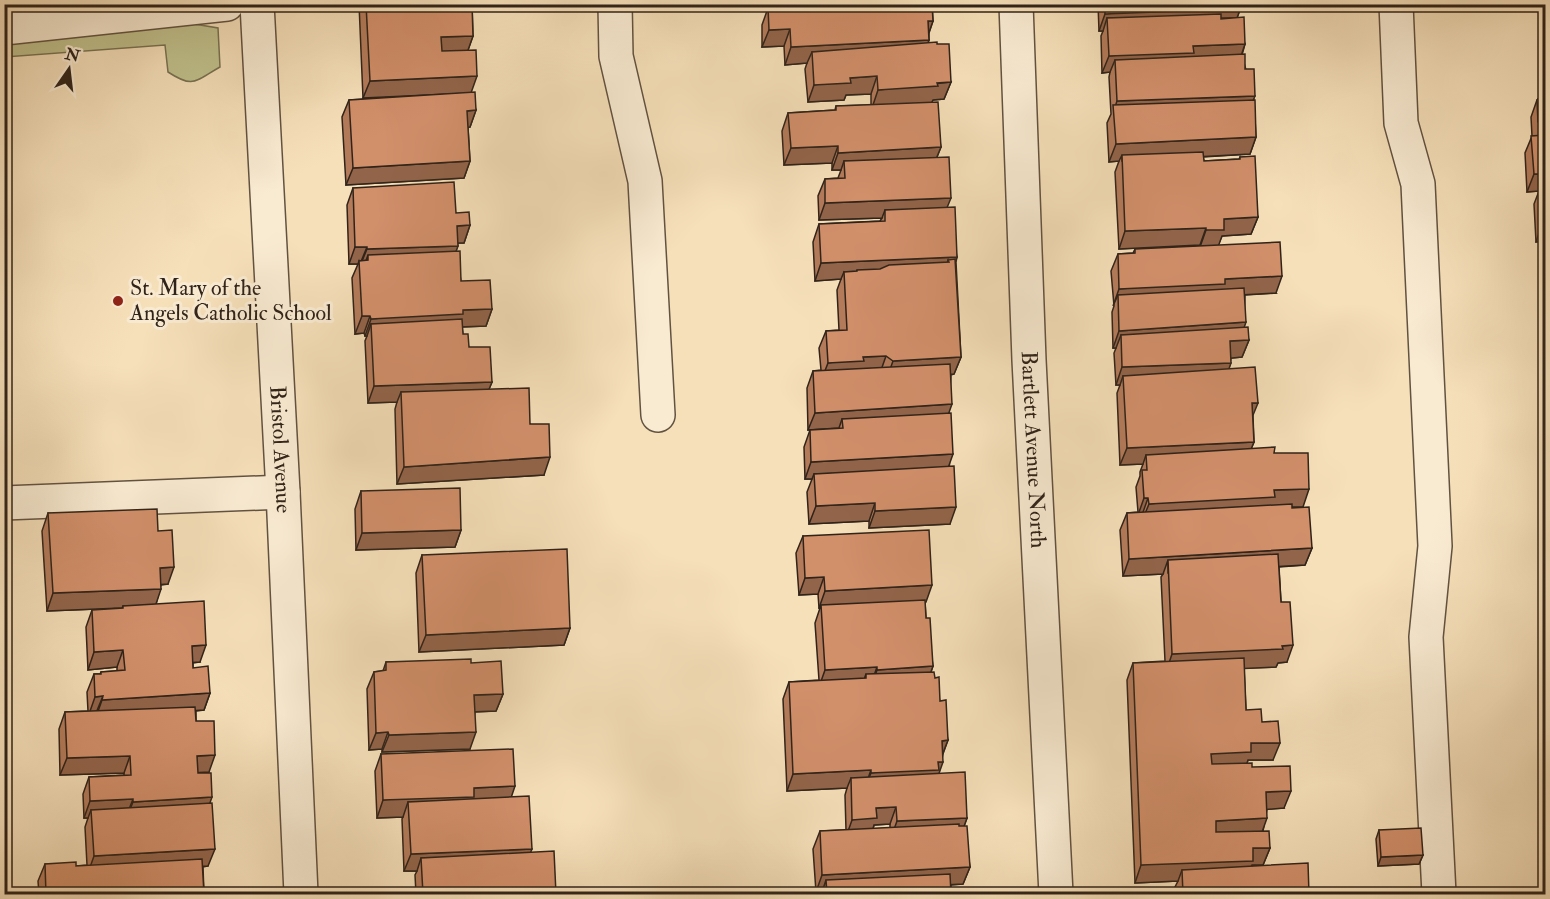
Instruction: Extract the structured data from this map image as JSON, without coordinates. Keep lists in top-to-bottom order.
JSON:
{
  "streets": {
    "street": ["Bristol Avenue", "Bartlett Avenue North"]
  },
  "places": ["St. Mary of the Angels Catholic School"],
  "north": "top"
}
